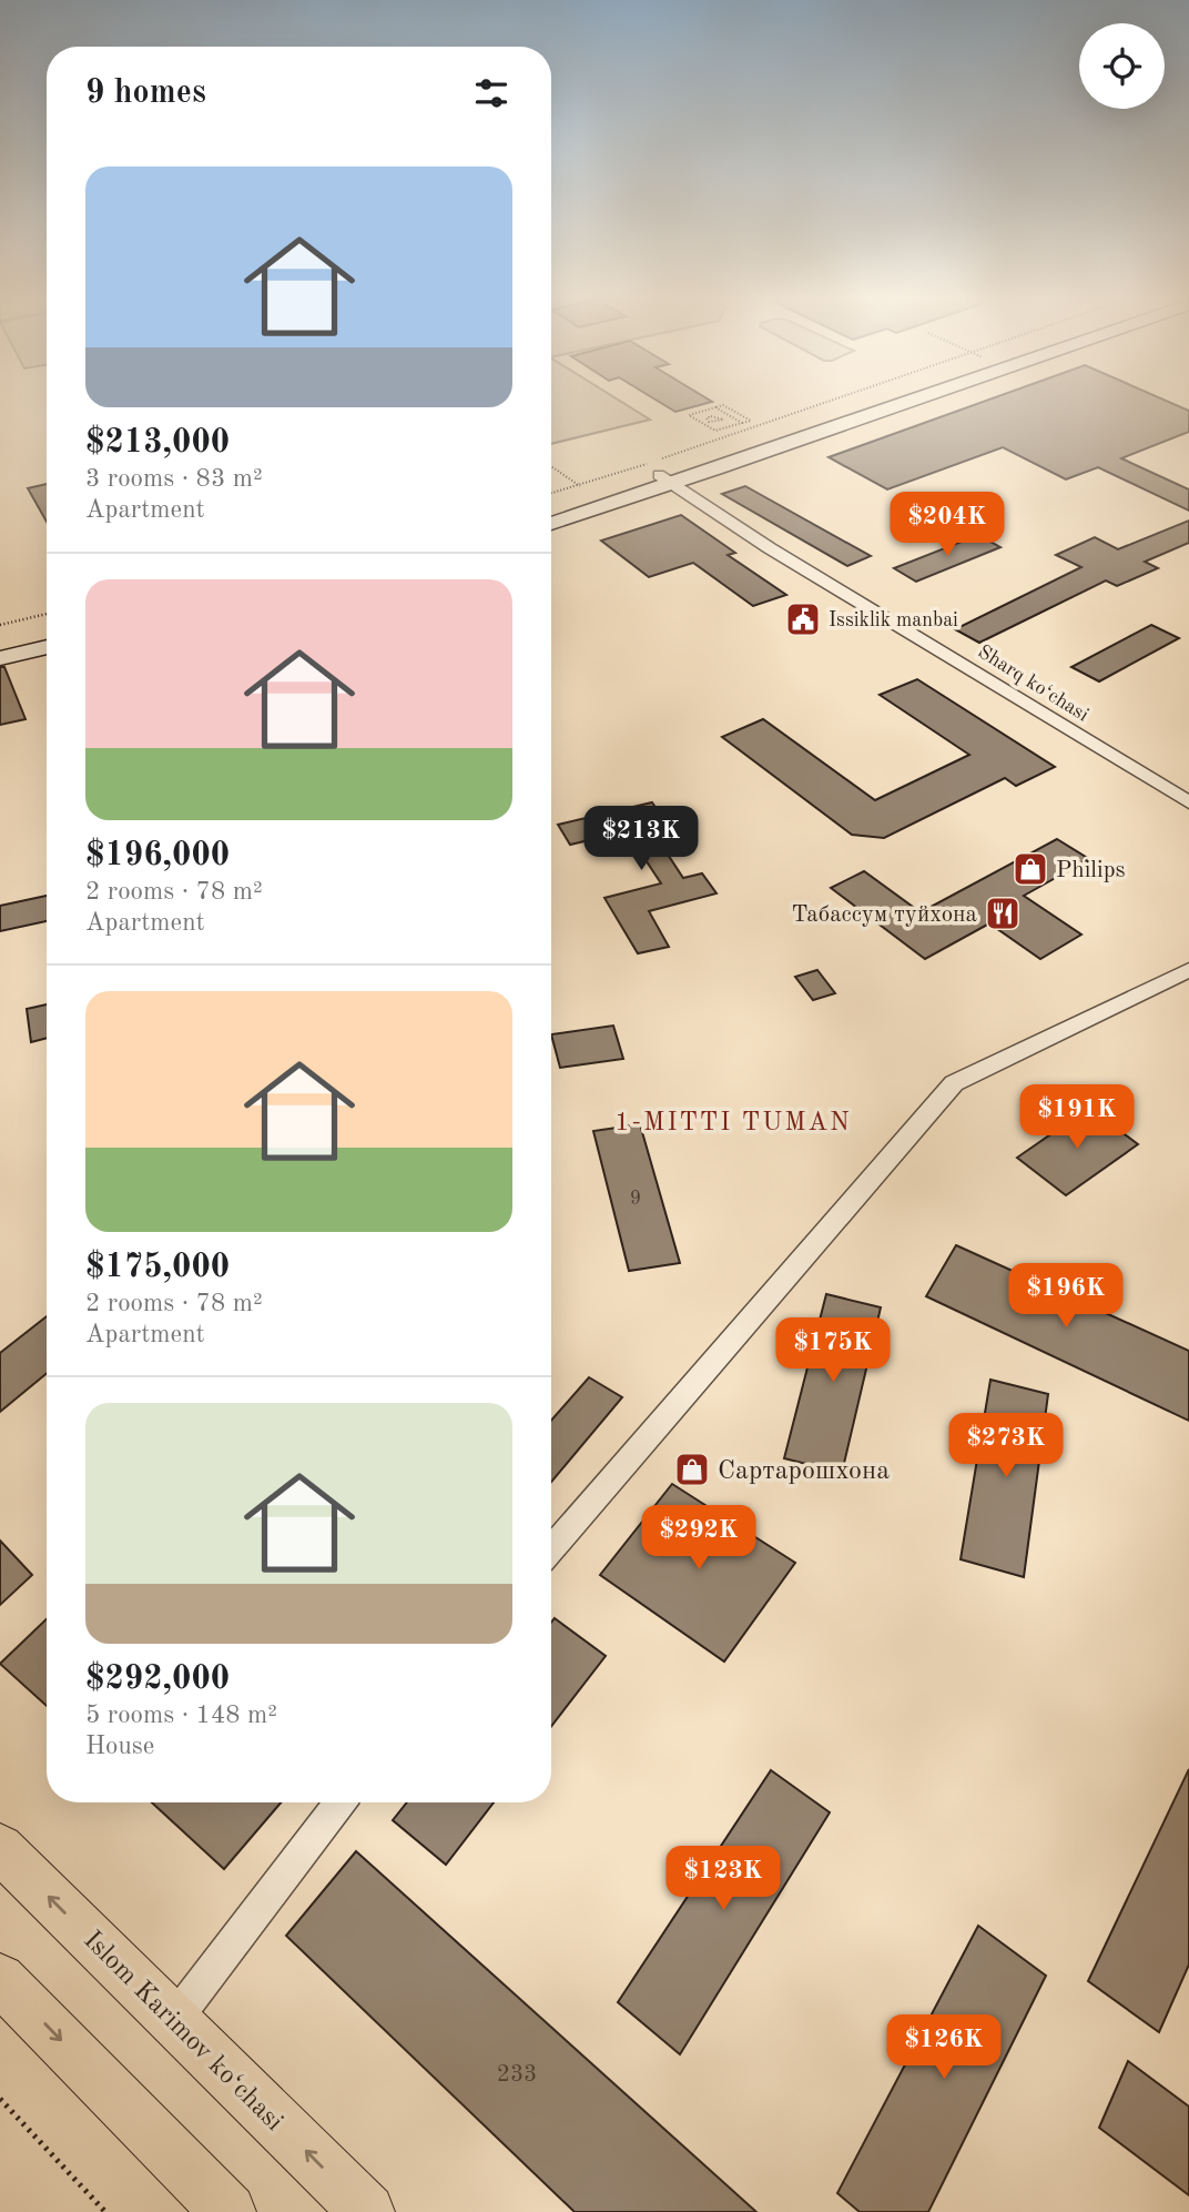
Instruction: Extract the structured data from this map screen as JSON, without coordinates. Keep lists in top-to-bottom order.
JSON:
{
  "streets": {
    "main road": ["Islom Karimov ko‘chasi"],
    "street": ["Sharq ko‘chasi"]
  },
  "districts": ["1-MITTI TUMAN"],
  "places": {
    "public building": ["Issiklik manbai"],
    "shop": ["Philips", "Сартарошхона"],
    "restaurant": ["Табассум туйхона"]
  },
  "house_numbers": ["9", "233"],
  "page": {
    "heading": "9 homes",
    "list": [
      {
        "name": "$213,000",
        "note": "3 rooms · 83 m² · Apartment"
      },
      {
        "name": "$196,000",
        "note": "2 rooms · 78 m² · Apartment"
      },
      {
        "name": "$175,000",
        "note": "2 rooms · 78 m² · Apartment"
      },
      {
        "name": "$292,000",
        "note": "5 rooms · 148 m² · House"
      }
    ],
    "price": [
      "$204K",
      "$213K",
      "$191K",
      "$196K",
      "$175K",
      "$273K",
      "$292K",
      "$123K",
      "$126K"
    ]
  }
}
